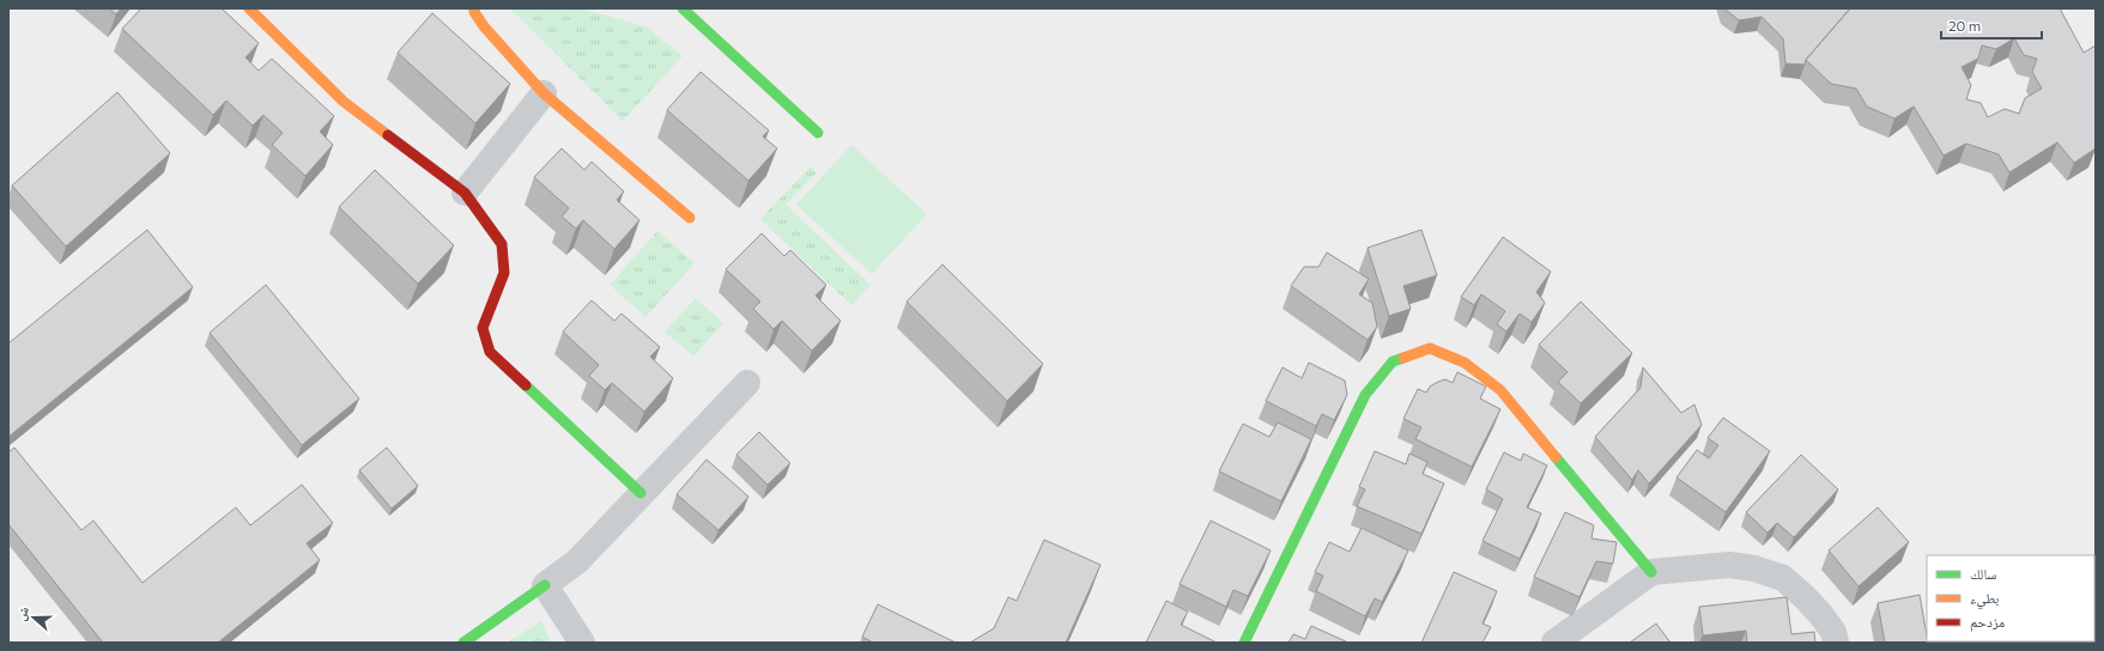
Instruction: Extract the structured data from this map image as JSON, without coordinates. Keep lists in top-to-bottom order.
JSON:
{
  "legend": ["سالك", "بطيء", "مزدحم"],
  "scale_bar": "20 m",
  "north": "left"
}
